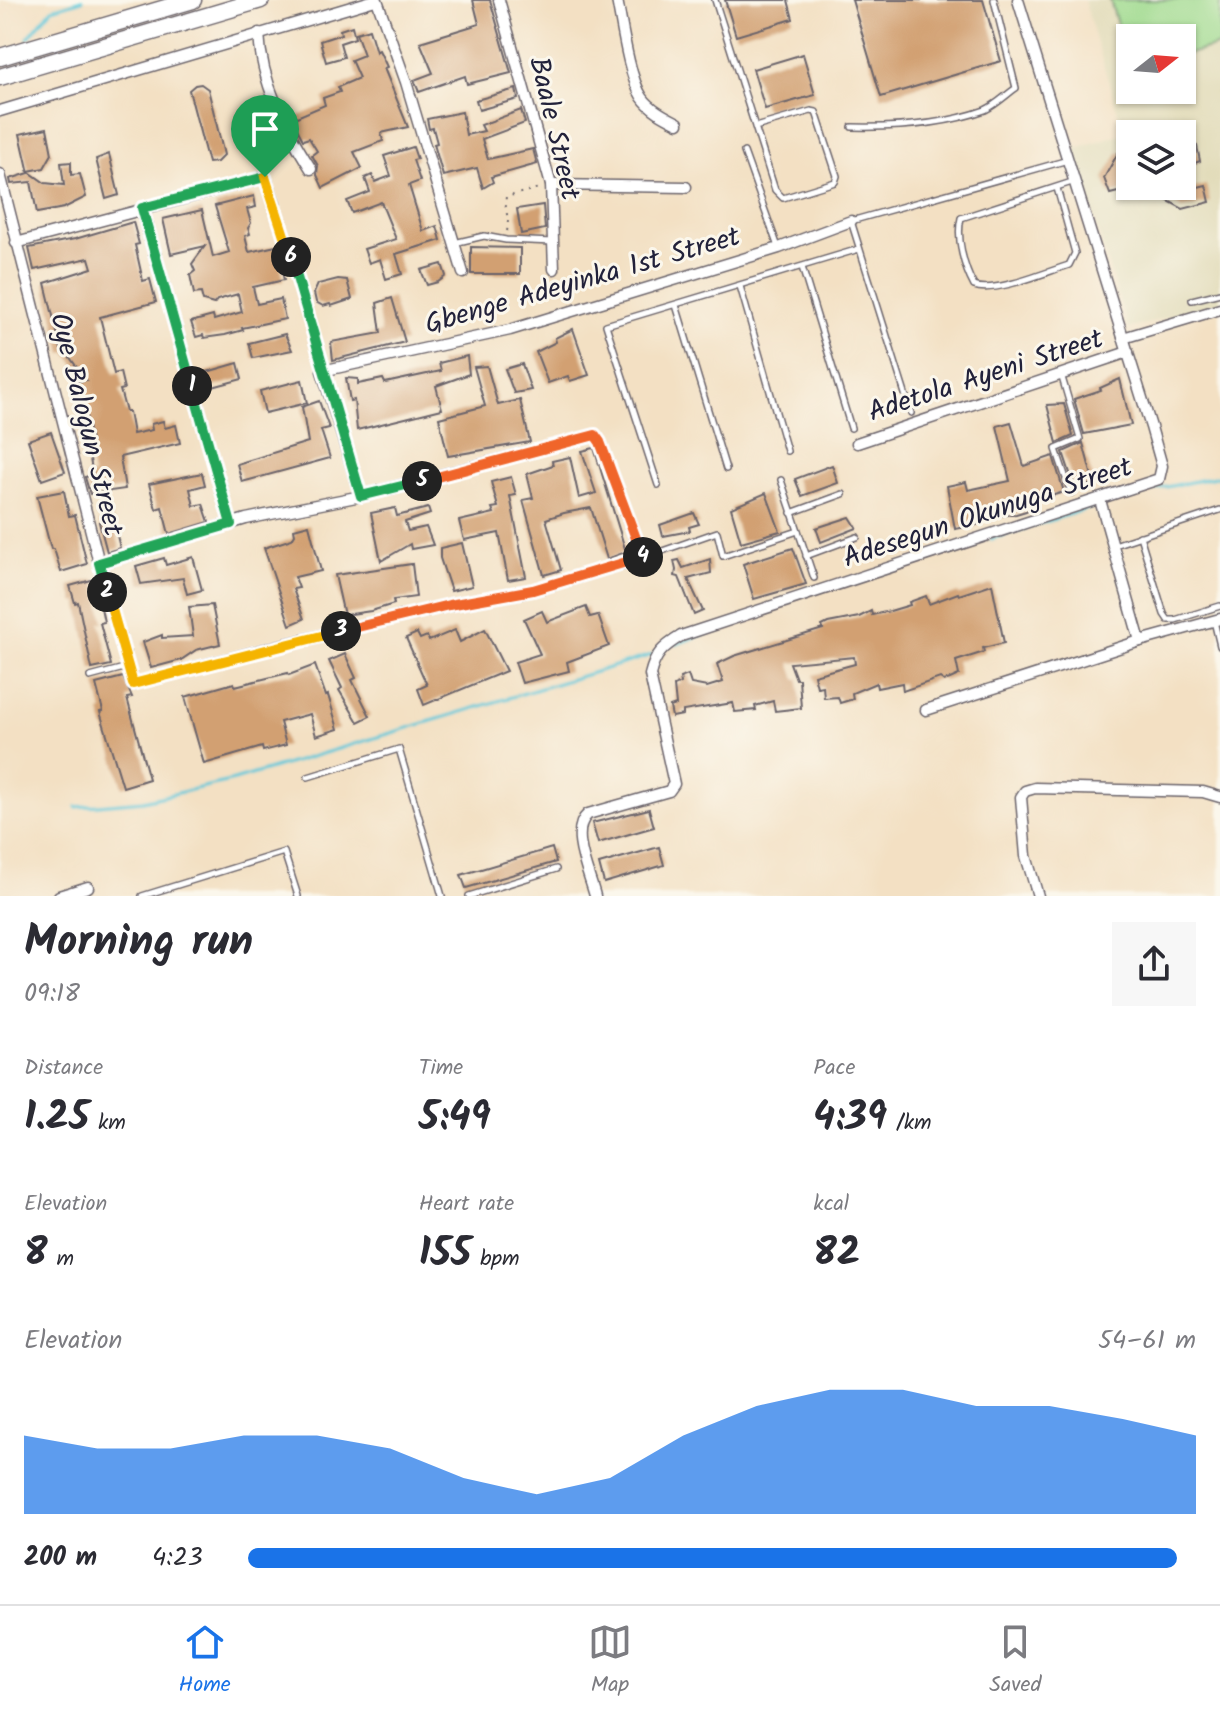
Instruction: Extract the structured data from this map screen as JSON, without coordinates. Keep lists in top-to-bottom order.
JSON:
{
  "streets": {
    "street": [
      "Baale Street",
      "Gbenge Adeyinka 1st Street",
      "Adetola Ayeni Street",
      "Oye Balogun Street",
      "Adesegun Okunuga Street"
    ]
  },
  "crossings": [
    ["Adetola Ayeni Street", "Adesegun Okunuga Street"]
  ],
  "north": "right",
  "page": {
    "pins": [
      "6",
      "1",
      "5",
      "4",
      "2",
      "3"
    ],
    "heading": ["Morning run", "09:18"],
    "stats": [
      ["Distance", "1.25 km"],
      ["Time", "5:49"],
      ["Pace", "4:39 /km"],
      ["Elevation", "8 m"],
      ["Heart rate", "155 bpm"],
      ["kcal", "82"]
    ],
    "chart": ["Elevation", "54–61 m"],
    "list": [
      {
        "name": "200 m",
        "note": "4:23"
      }
    ],
    "tabs": ["Home", "Map", "Saved"]
  }
}
